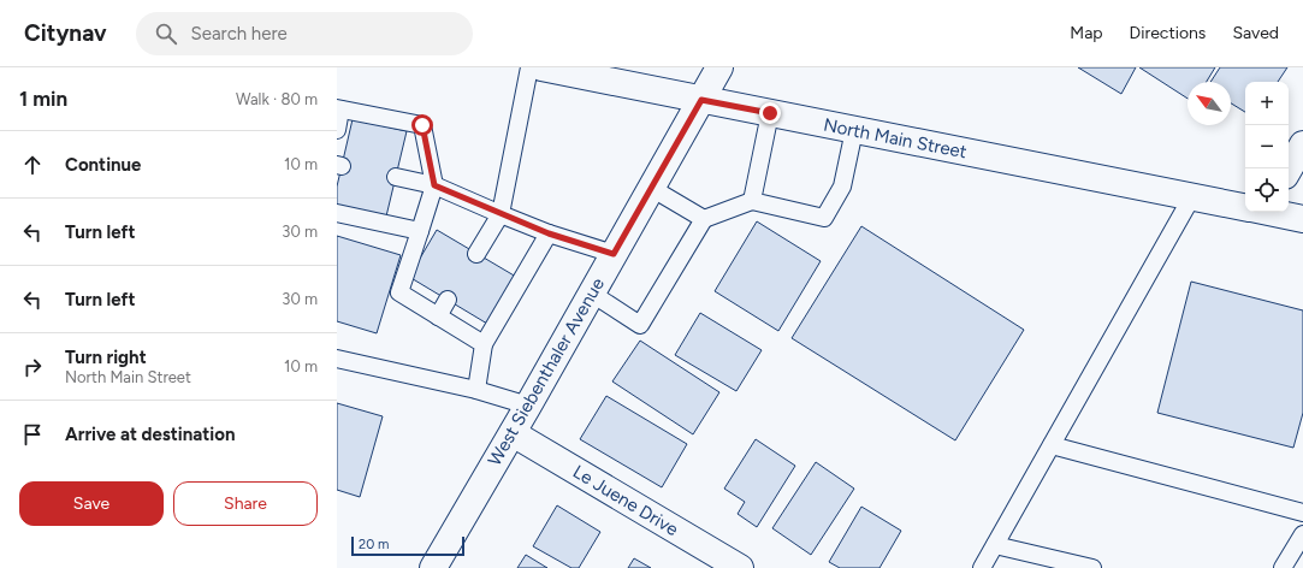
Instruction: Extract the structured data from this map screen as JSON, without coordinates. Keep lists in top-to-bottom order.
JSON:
{
  "streets": {
    "main road": ["North Main Street", "West Siebenthaler Avenue", "Le Juene Drive"]
  },
  "crossings": [
    ["North Main Street", "West Siebenthaler Avenue"],
    ["West Siebenthaler Avenue", "Le Juene Drive"]
  ],
  "scale_bar": "20 m",
  "north": "top left",
  "page": {
    "header": "Citynav",
    "search": "Search here",
    "nav": ["Map", "Directions", "Saved"],
    "heading": ["1 min", "Walk · 80 m"],
    "map_buttons": ["+", "−"],
    "list": [
      ["Continue", "10 m"],
      ["Turn left", "30 m"],
      ["Turn left", "30 m"],
      ["Turn right", "North Main Street", "10 m"],
      "Arrive at destination"
    ],
    "buttons": ["Save", "Share"],
    "scale": "20 m"
  }
}
